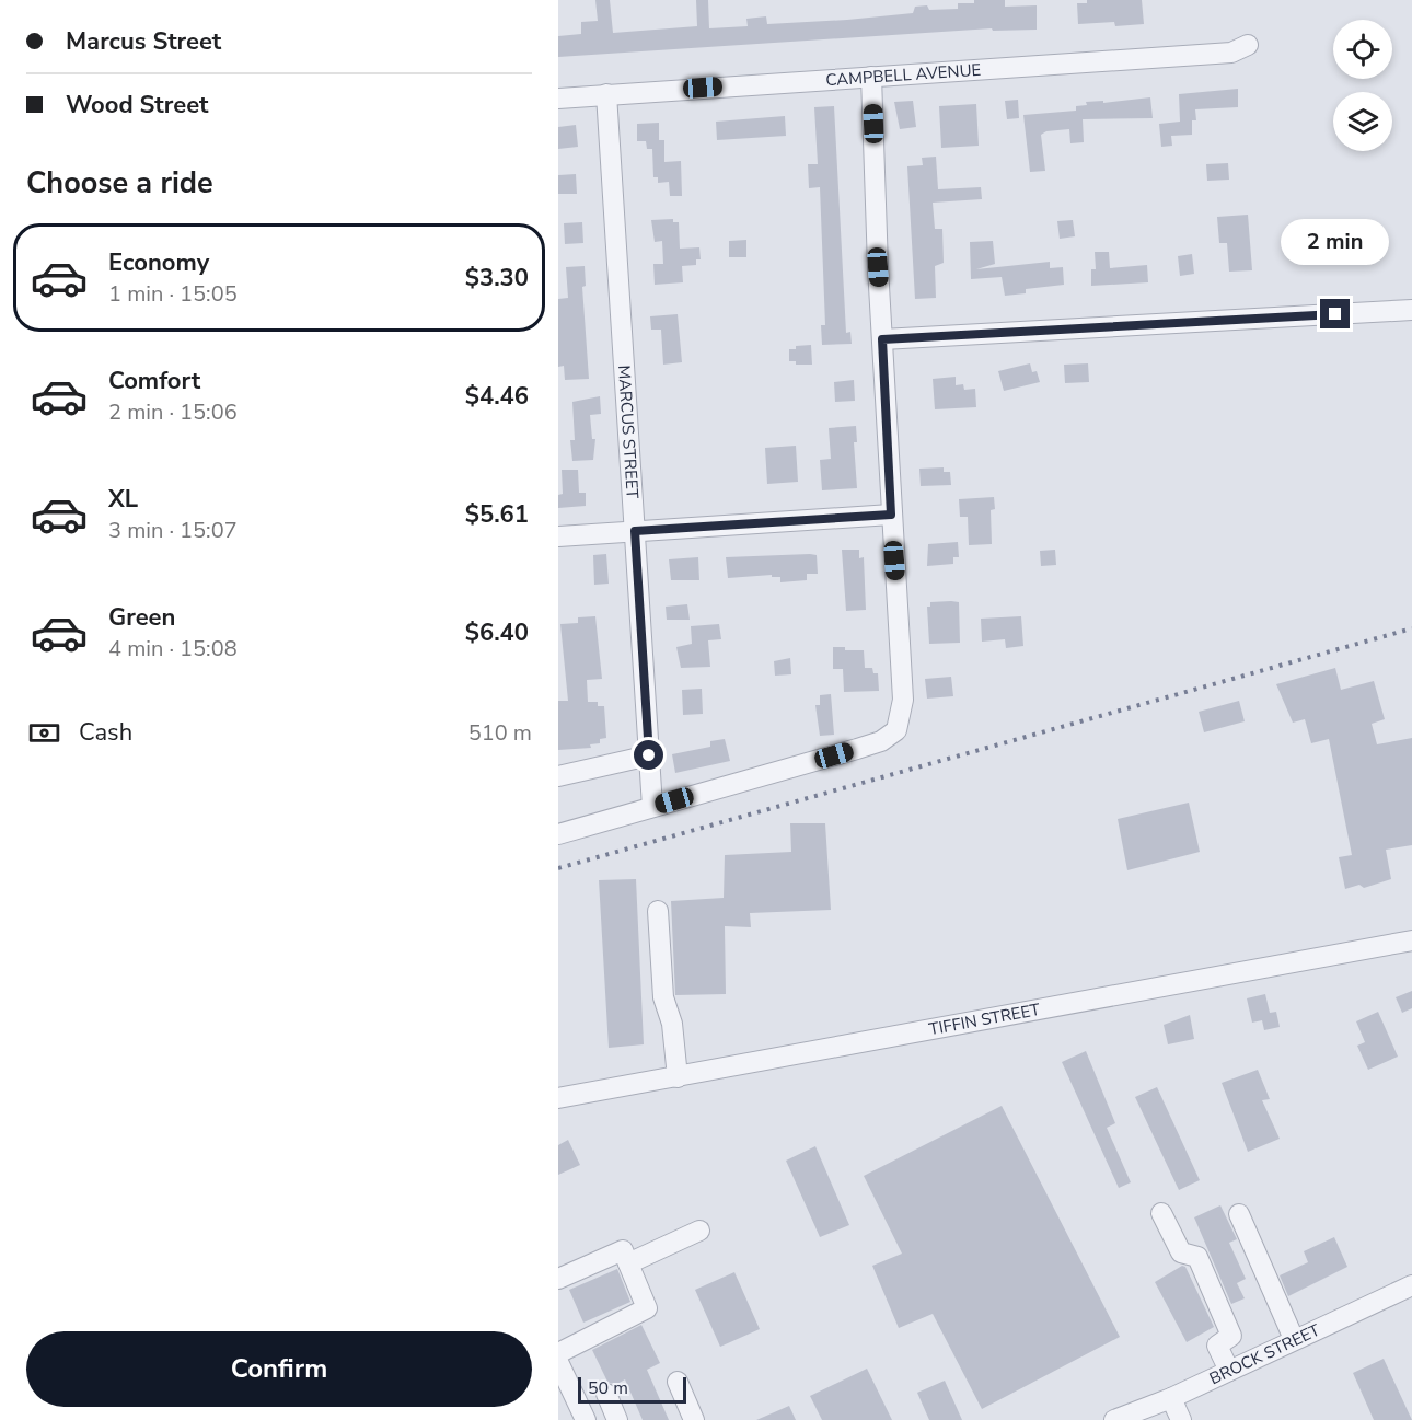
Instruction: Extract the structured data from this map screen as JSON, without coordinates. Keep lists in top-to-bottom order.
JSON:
{
  "streets": {
    "street": [
      "CAMPBELL AVENUE",
      "MARCUS STREET",
      "TIFFIN STREET",
      "BROCK STREET"
    ]
  },
  "crossings": [
    ["CAMPBELL AVENUE", "MARCUS STREET"]
  ],
  "scale_bar": "50 m",
  "page": {
    "banner": ["Marcus Street", "Wood Street"],
    "heading": "Choose a ride",
    "bubble": "2 min",
    "list": [
      {
        "name": "Economy",
        "note": "1 min · 15:05",
        "value": "$3.30"
      },
      {
        "name": "Comfort",
        "note": "2 min · 15:06",
        "value": "$4.46"
      },
      {
        "name": "XL",
        "note": "3 min · 15:07",
        "value": "$5.61"
      },
      {
        "name": "Green",
        "note": "4 min · 15:08",
        "value": "$6.40"
      }
    ],
    "pay": ["Cash", "510 m"],
    "buttons": "Confirm",
    "scale": "50 m"
  }
}
